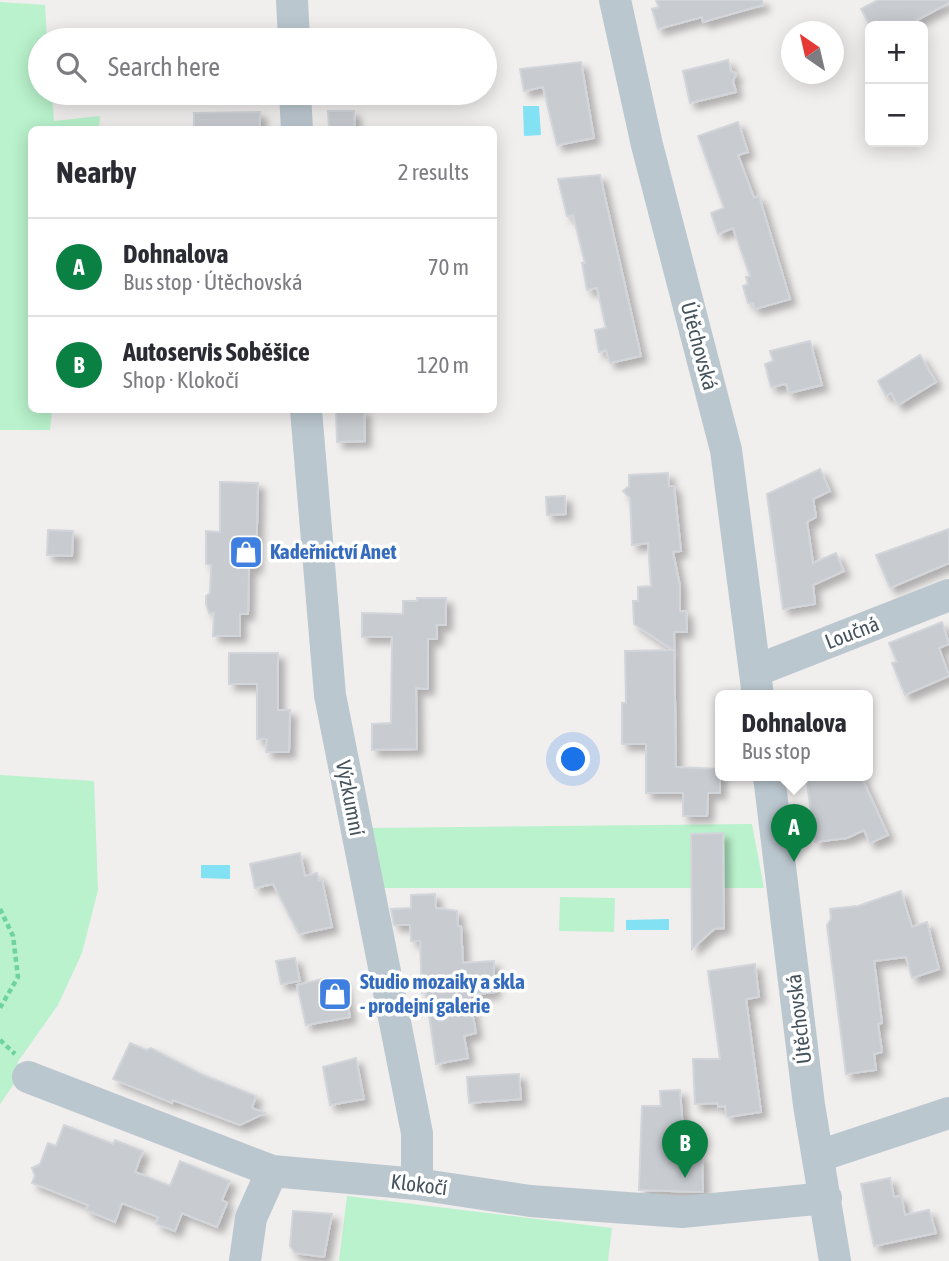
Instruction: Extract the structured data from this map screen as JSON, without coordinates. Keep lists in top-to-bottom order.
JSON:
{
  "streets": {
    "street": [
      "Útěchovská",
      "Loučná",
      "Výzkumní",
      "Klokočí"
    ]
  },
  "crossings": [
    ["Útěchovská", "Loučná"],
    ["Útěchovská", "Klokočí"],
    ["Výzkumní", "Klokočí"]
  ],
  "places": {
    "shop": ["Kadeřnictví Anet", "Studio mozaiky a skla - prodejní galerie"]
  },
  "north": "top left",
  "page": {
    "map_buttons": ["+", "−"],
    "search": "Search here",
    "heading": ["Nearby", "2 results"],
    "list": [
      {
        "mark": "A",
        "name": "Dohnalova",
        "note": "Bus stop · Útěchovská",
        "value": "70 m"
      },
      {
        "mark": "B",
        "name": "Autoservis Soběšice",
        "note": "Shop · Klokočí",
        "value": "120 m"
      }
    ],
    "popup": ["Dohnalova", "Bus stop"],
    "pins": ["A", "B"]
  }
}
